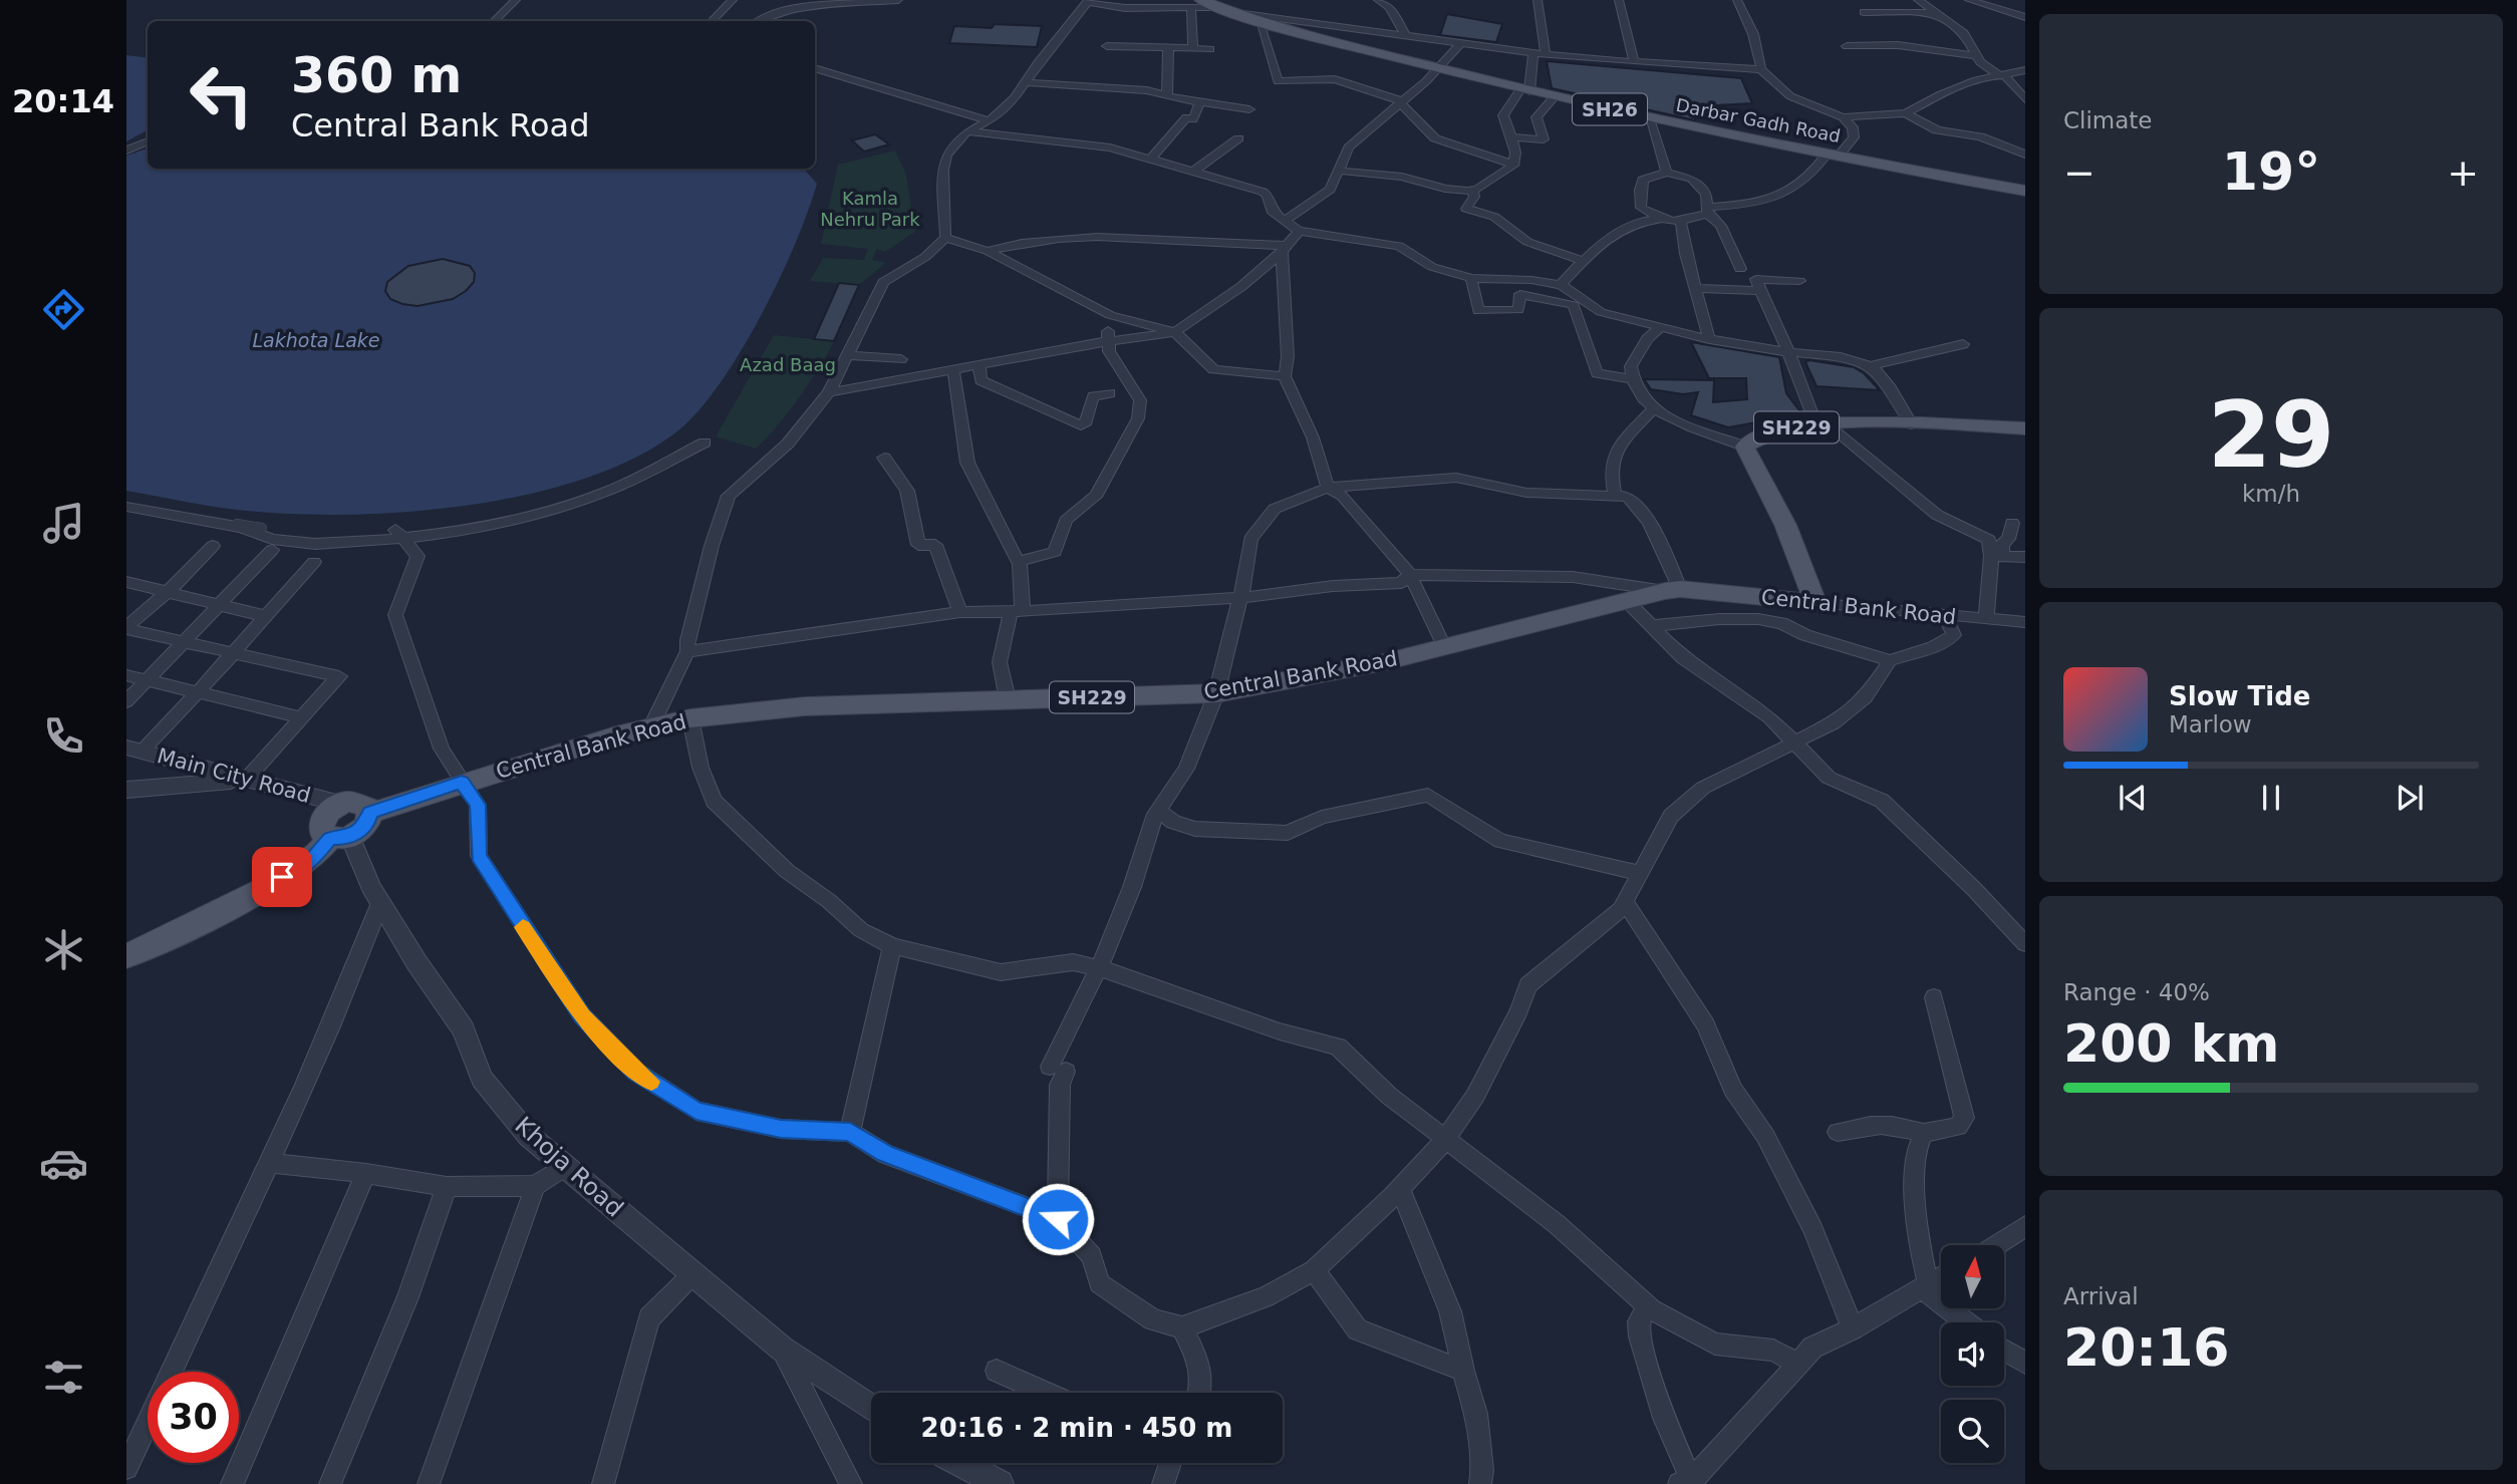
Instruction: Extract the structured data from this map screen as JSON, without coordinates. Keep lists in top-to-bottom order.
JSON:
{
  "streets": {
    "main road": [
      "SH26",
      "Darbar Gadh Road",
      "SH229",
      "Central Bank Road"
    ],
    "street": ["Main City Road", "Khoja Road"]
  },
  "crossings": [
    ["SH229", "Central Bank Road"]
  ],
  "water": ["Lakhota Lake"],
  "parks": ["Kamla Nehru Park", "Azad Baag"],
  "north": "top",
  "page": {
    "tabs": "20:14",
    "tile": [
      "Climate",
      ["29", "km/h"],
      ["Range · 40%", "200 km"],
      ["Arrival", "20:16"]
    ],
    "turn": ["360 m", "Central Bank Road"],
    "heat": ["−", "19°", "+"],
    "song": ["Slow Tide", "Marlow"],
    "limit": "30",
    "trip": "20:16 · 2 min · 450 m"
  }
}
